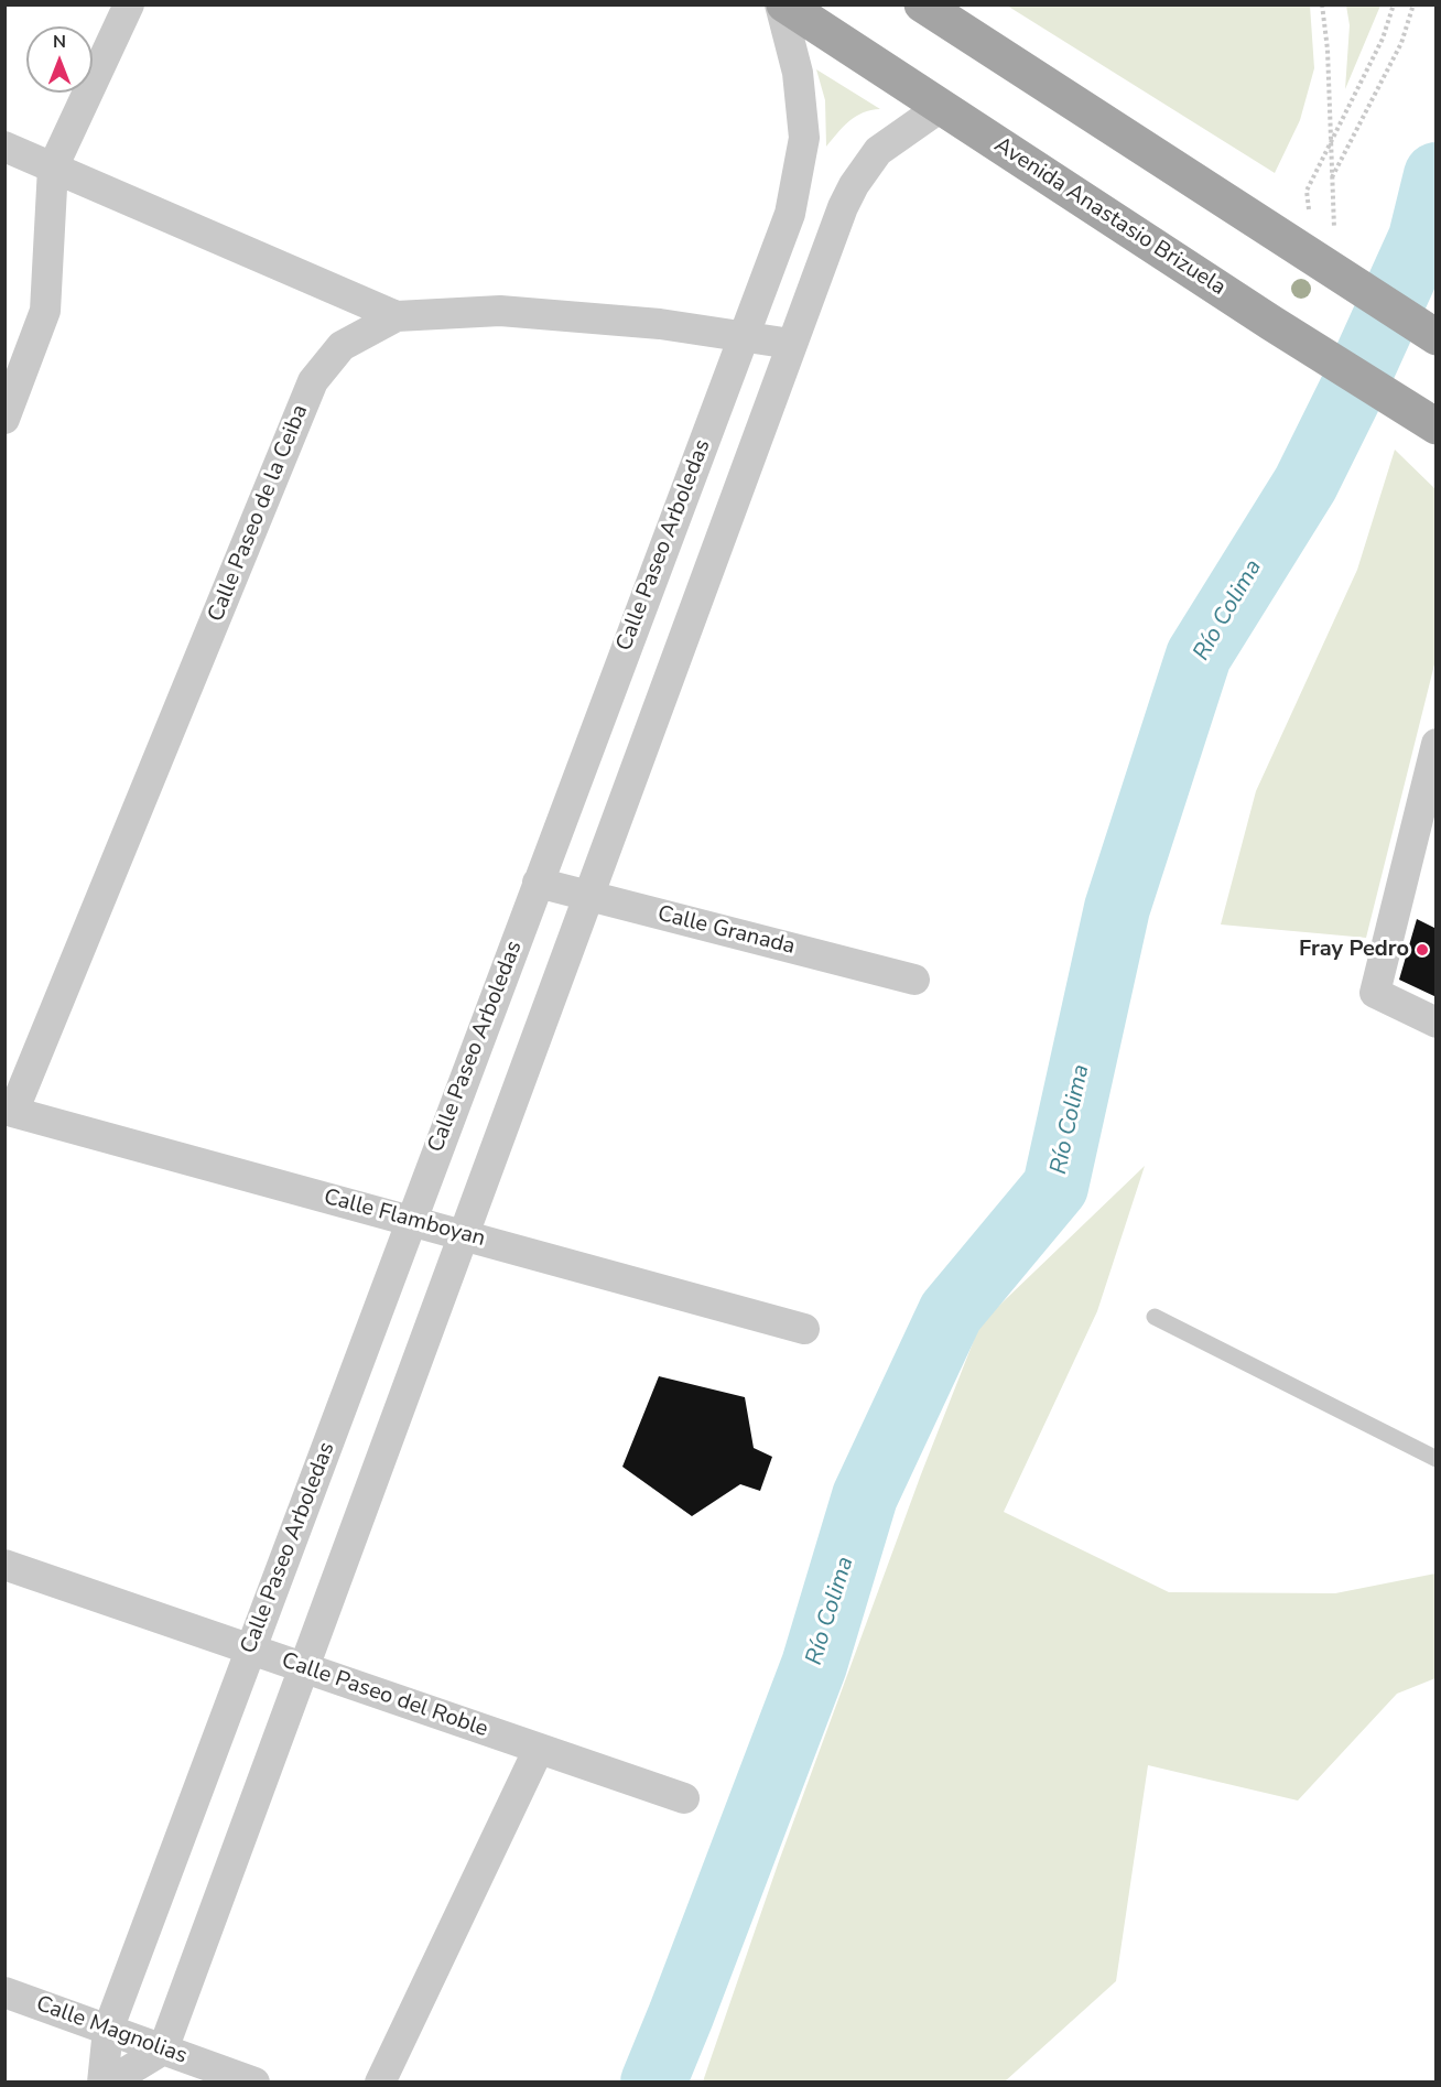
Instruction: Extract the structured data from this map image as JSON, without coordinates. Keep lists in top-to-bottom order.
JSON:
{
  "streets": {
    "main road": ["Avenida Anastasio Brizuela"],
    "street": [
      "Calle Paseo de la Ceiba",
      "Calle Paseo Arboledas",
      "Calle Granada",
      "Calle Flamboyan",
      "Calle Paseo del Roble",
      "Calle Magnolias"
    ]
  },
  "crossings": [
    ["Avenida Anastasio Brizuela", "Calle Paseo Arboledas"],
    ["Calle Paseo de la Ceiba", "Calle Paseo Arboledas"],
    ["Calle Paseo de la Ceiba", "Calle Flamboyan"],
    ["Calle Paseo Arboledas", "Calle Granada"],
    ["Calle Paseo Arboledas", "Calle Flamboyan"],
    ["Calle Paseo Arboledas", "Calle Paseo del Roble"],
    ["Calle Paseo Arboledas", "Calle Magnolias"]
  ],
  "water": ["Río Colima"],
  "places": ["Fray Pedro"],
  "north": "top"
}
